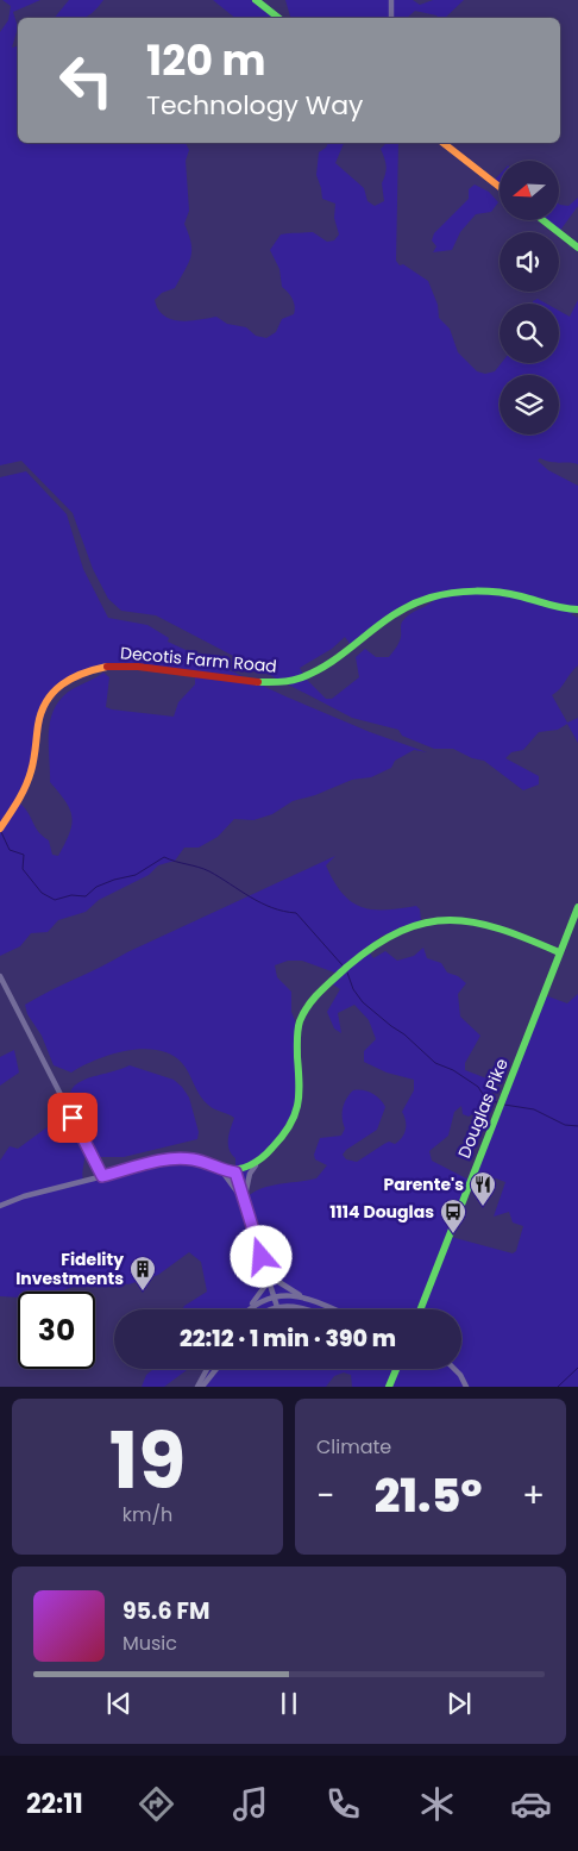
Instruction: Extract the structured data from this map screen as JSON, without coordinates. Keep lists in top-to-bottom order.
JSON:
{
  "streets": {
    "street": ["Decotis Farm Road", "Douglas Pike"]
  },
  "places": {
    "restaurant": ["Parente's"],
    "bus stop": ["1114 Douglas"],
    "building": ["Fidelity Investments"]
  },
  "north": "left",
  "page": {
    "turn": ["120 m", "Technology Way"],
    "limit": "30",
    "trip": "22:12 · 1 min · 390 m",
    "tile": [
      ["19", "km/h"],
      "Climate"
    ],
    "heat": ["−", "21.5°", "+"],
    "song": ["95.6 FM", "Music"],
    "tabs": "22:11"
  }
}
